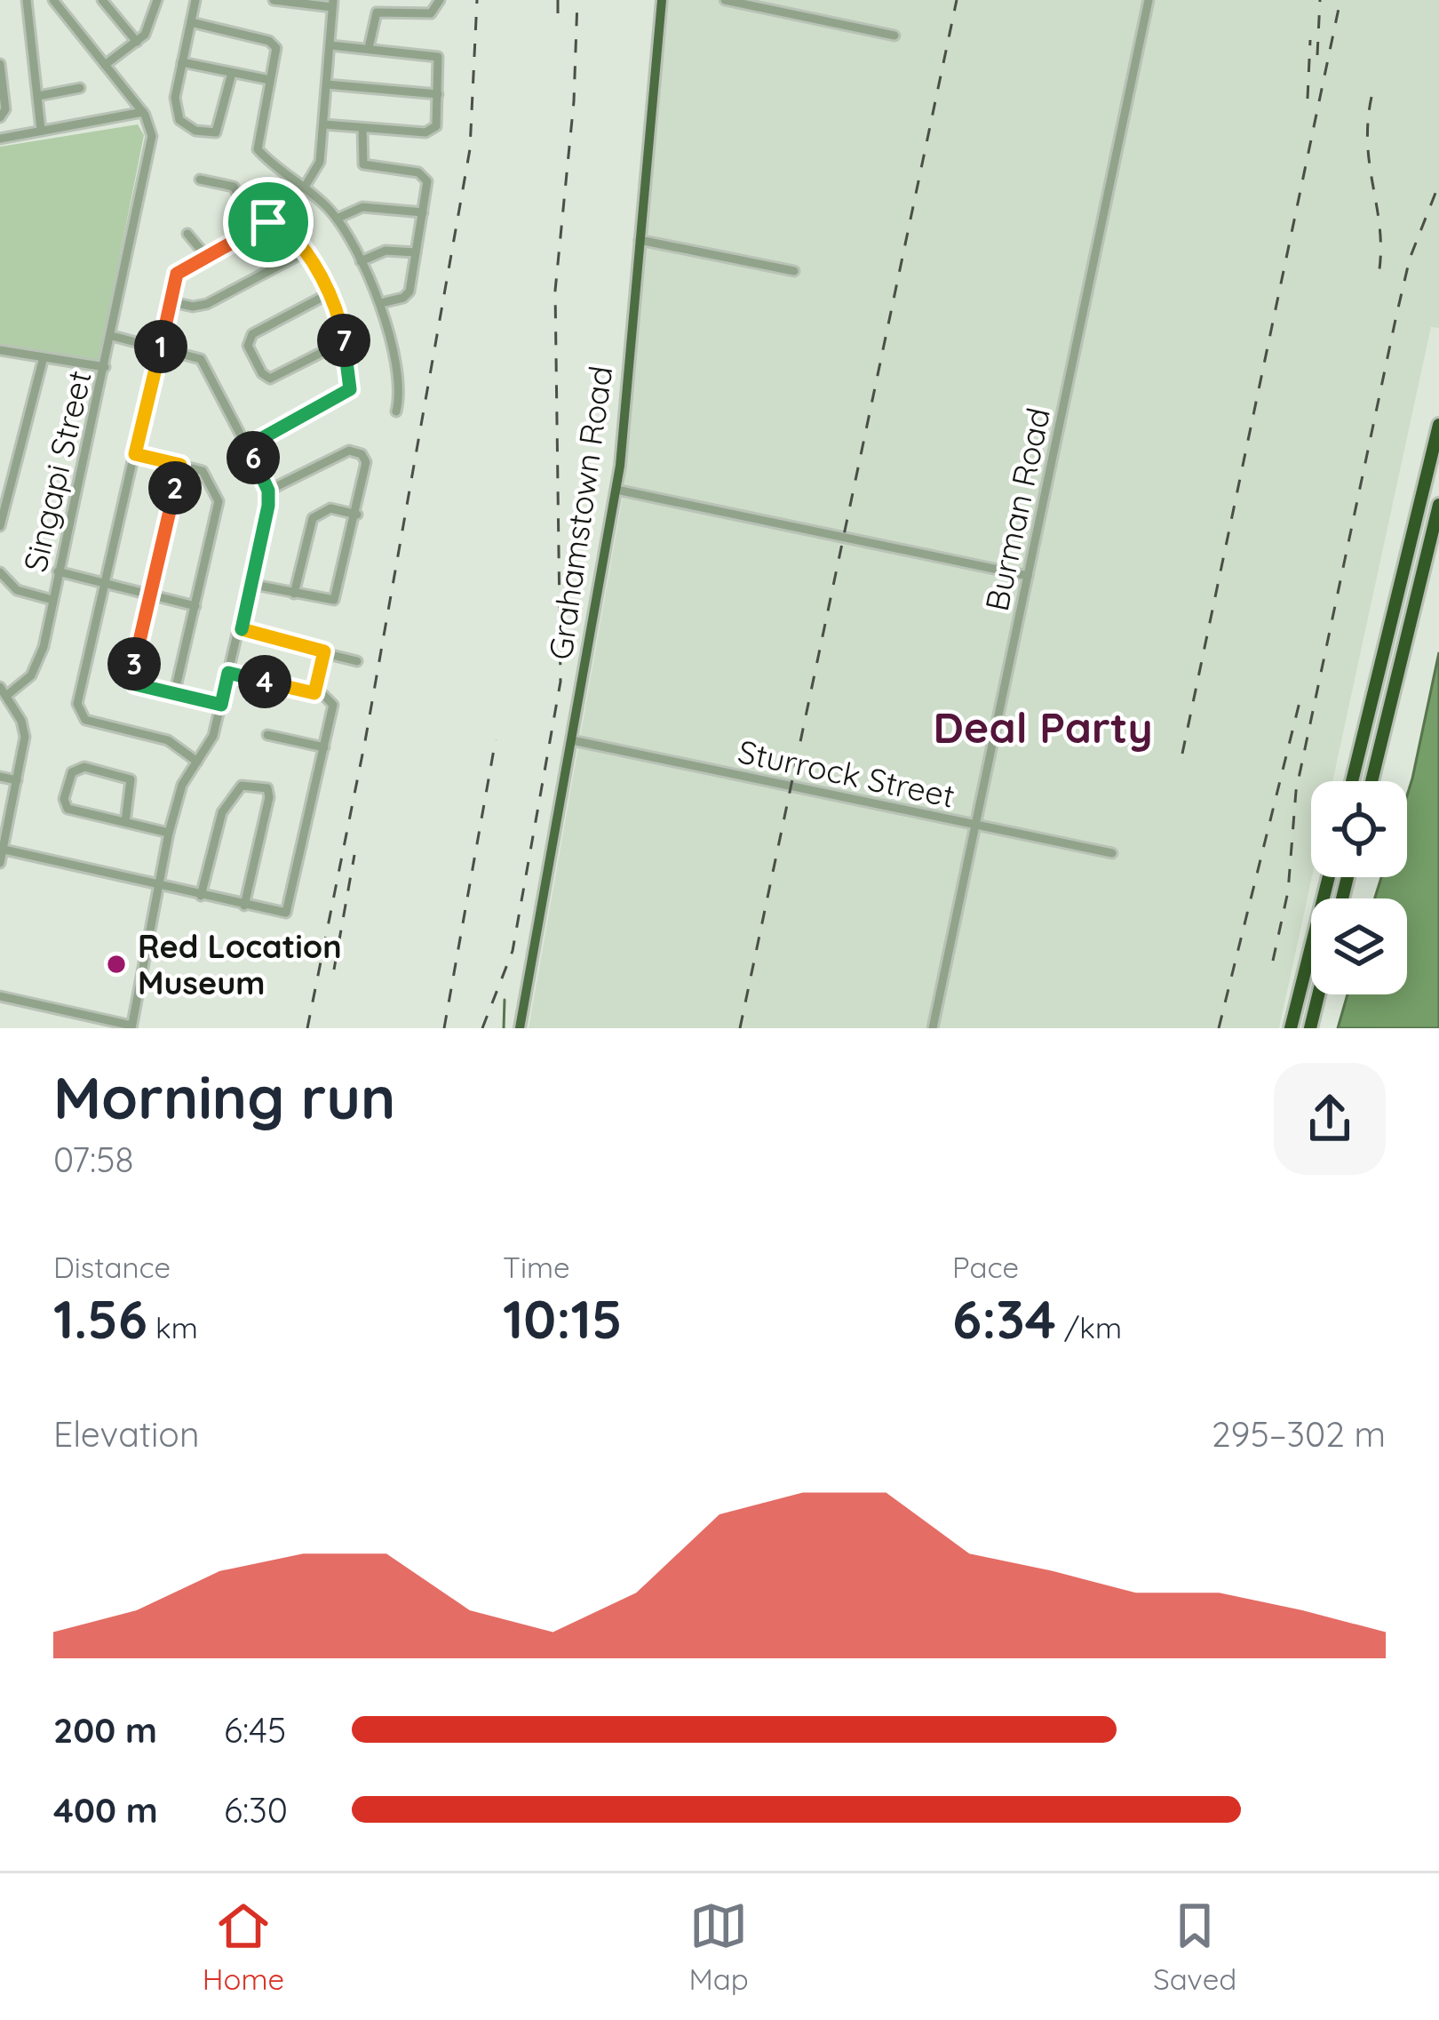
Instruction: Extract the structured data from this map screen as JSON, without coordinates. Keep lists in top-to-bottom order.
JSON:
{
  "streets": {
    "main road": ["Grahamstown Road"],
    "street": ["Singapi Street", "Burman Road", "Sturrock Street"]
  },
  "crossings": [
    ["Burman Road", "Sturrock Street"],
    ["Grahamstown Road", "Sturrock Street"]
  ],
  "districts": ["Deal Party"],
  "places": ["Red Location Museum"],
  "page": {
    "pins": [
      "7",
      "1",
      "6",
      "2",
      "3",
      "4"
    ],
    "heading": ["Morning run", "07:58"],
    "stats": [
      ["Distance", "1.56 km"],
      ["Time", "10:15"],
      ["Pace", "6:34 /km"]
    ],
    "chart": ["Elevation", "295–302 m"],
    "list": [
      {
        "name": "200 m",
        "note": "6:45"
      },
      {
        "name": "400 m",
        "note": "6:30"
      }
    ],
    "tabs": ["Home", "Map", "Saved"]
  }
}
